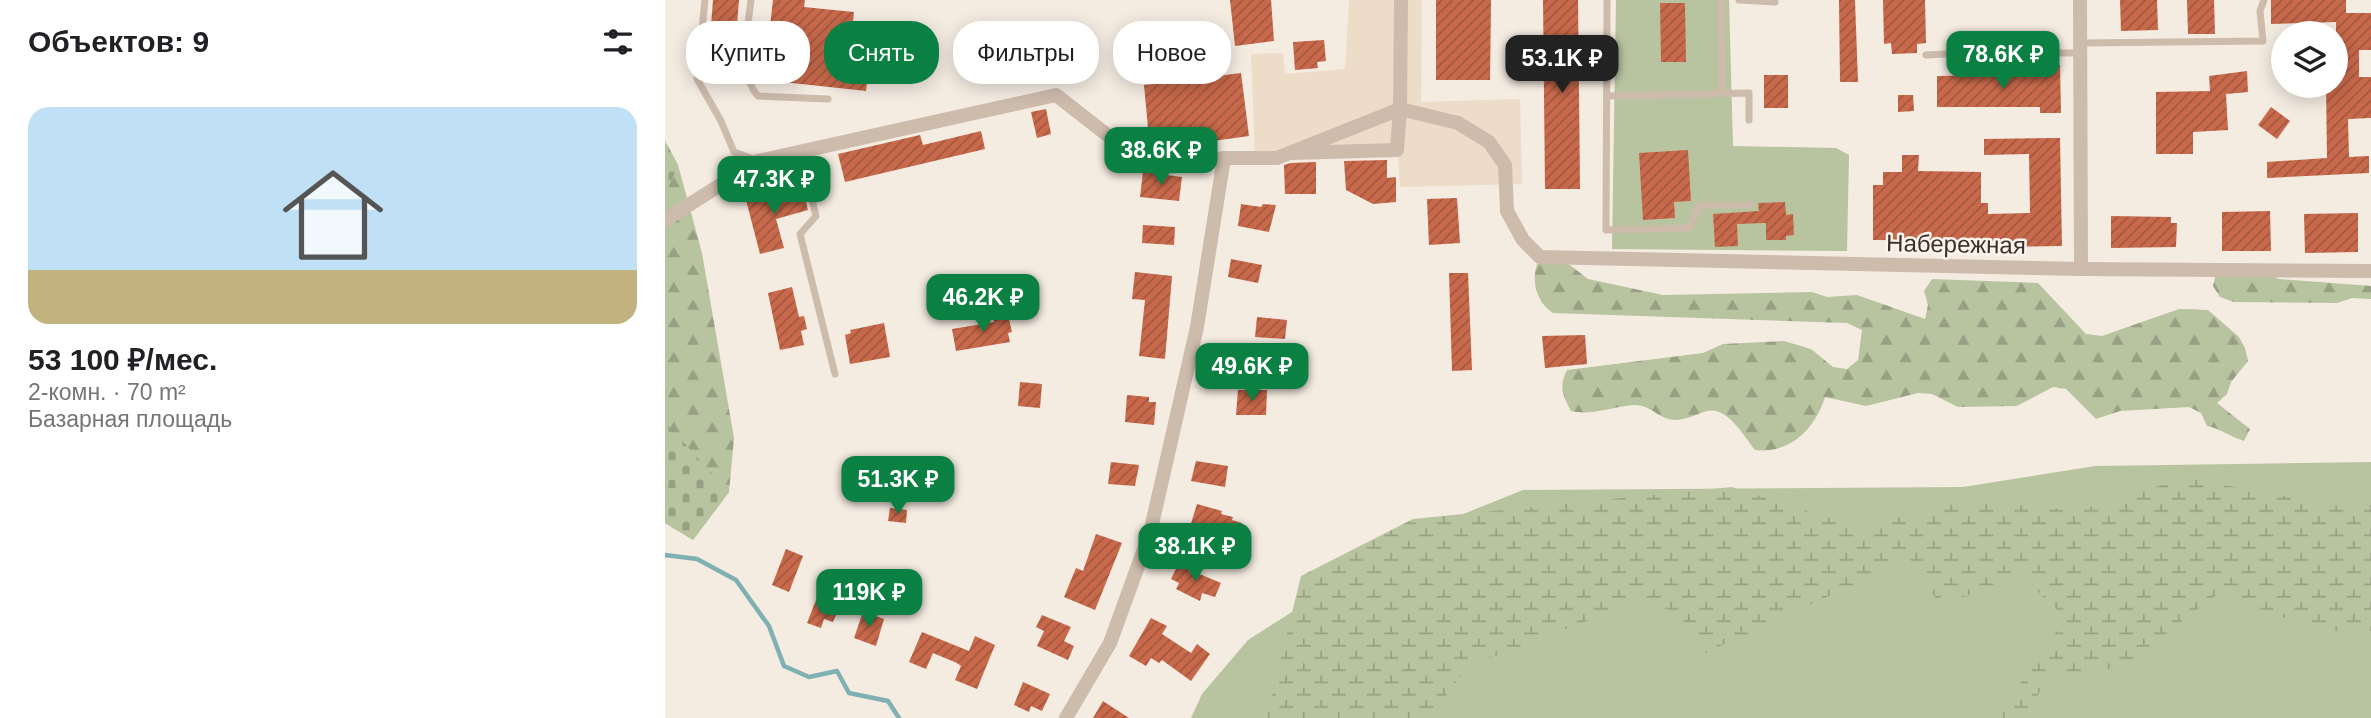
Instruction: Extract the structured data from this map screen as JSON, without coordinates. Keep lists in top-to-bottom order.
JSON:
{
  "streets": {
    "street": ["Набережная"]
  },
  "page": {
    "heading": "Объектов: 9",
    "chip": [
      "Купить",
      "Снять",
      "Фильтры",
      "Новое"
    ],
    "price": [
      "78.6K ₽",
      "53.1K ₽",
      "38.6K ₽",
      "47.3K ₽",
      "46.2K ₽",
      "49.6K ₽",
      "51.3K ₽",
      "38.1K ₽",
      "119K ₽"
    ],
    "list": [
      {
        "name": "53 100 ₽/мес.",
        "note": "2-комн. · 70 m² · Базарная площадь"
      }
    ]
  }
}
